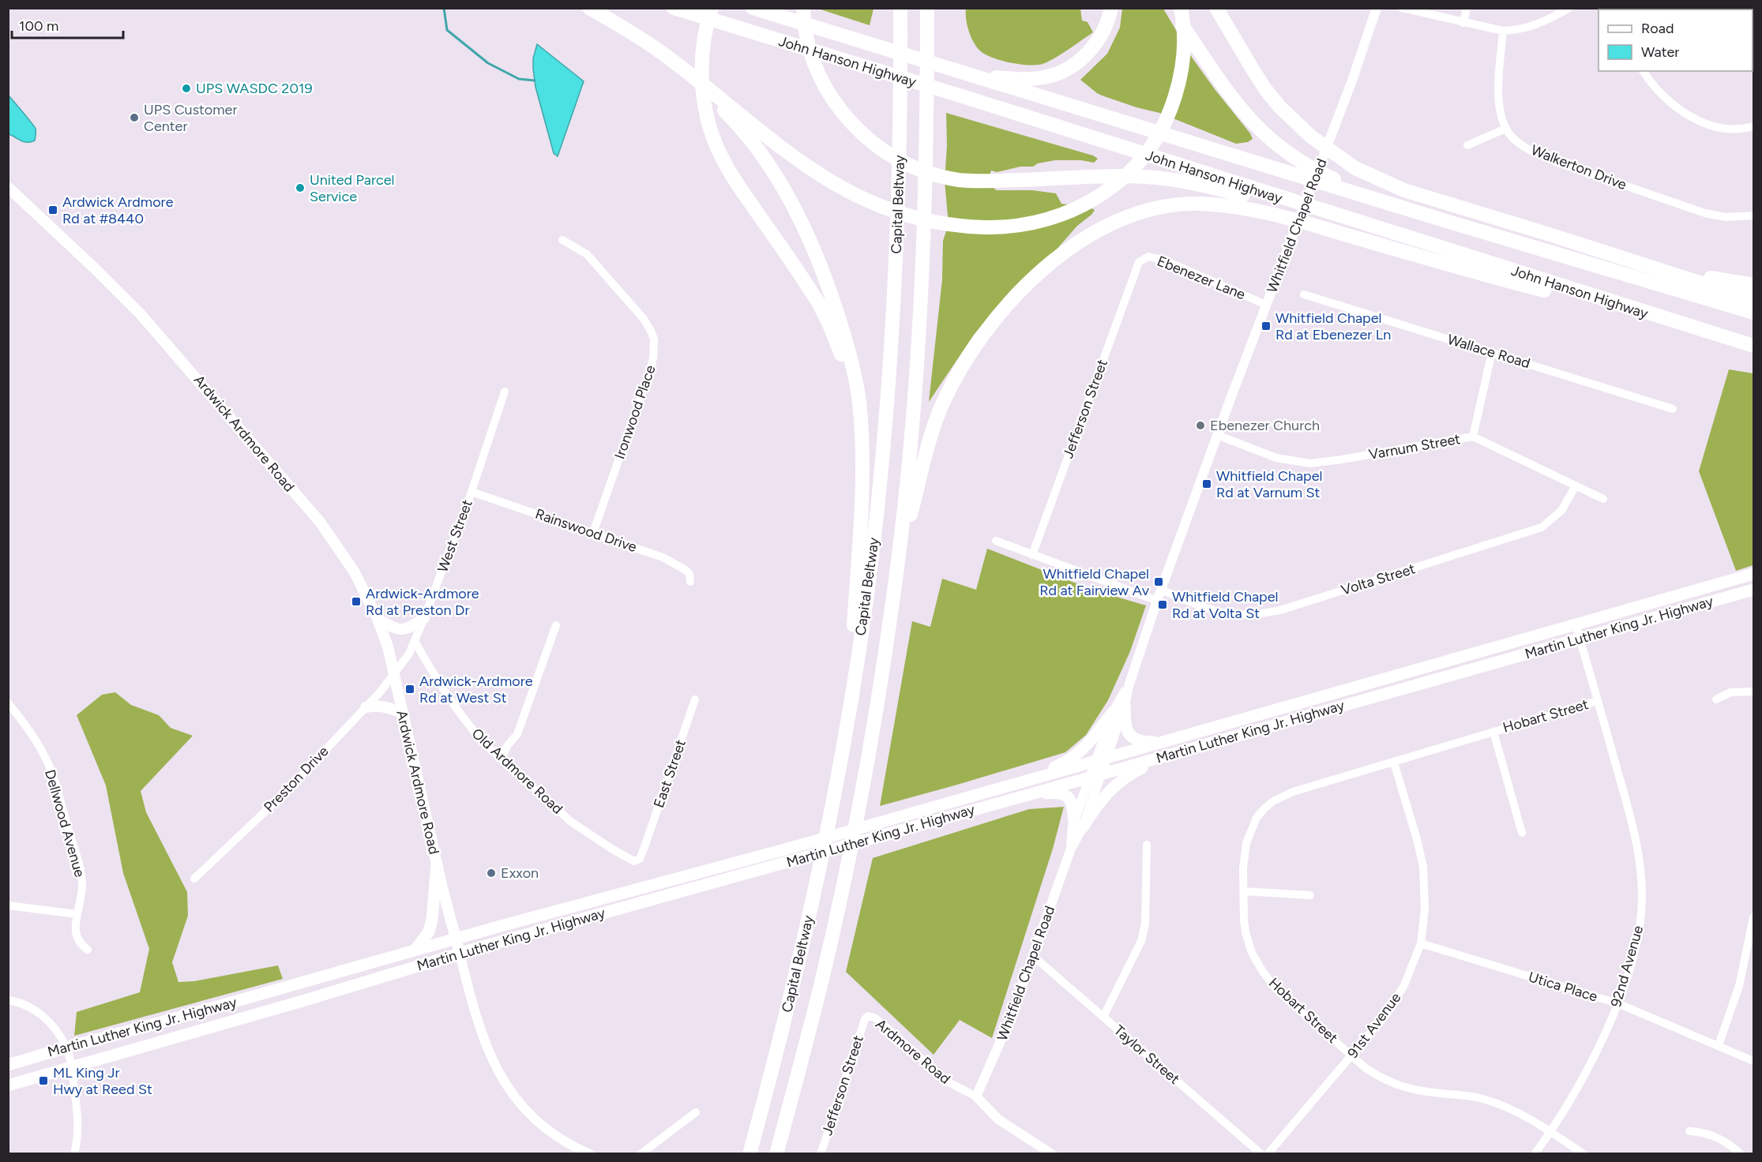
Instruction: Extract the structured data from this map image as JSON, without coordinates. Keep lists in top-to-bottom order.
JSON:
{
  "streets": {
    "highway": ["John Hanson Highway", "Capital Beltway"],
    "main road": ["Ardwick Ardmore Road", "Martin Luther King Jr. Highway"],
    "street": [
      "Walkerton Drive",
      "Whitfield Chapel Road",
      "Ebenezer Lane",
      "Wallace Road",
      "Jefferson Street",
      "Ironwood Place",
      "Varnum Street",
      "Rainswood Drive",
      "West Street",
      "Volta Street",
      "Hobart Street",
      "Old Ardmore Road",
      "East Street",
      "Preston Drive",
      "Dellwood Avenue",
      "92nd Avenue",
      "Utica Place",
      "91st Avenue",
      "Ardmore Road",
      "Taylor Street"
    ]
  },
  "crossings": [
    ["Whitfield Chapel Road", "Ebenezer Lane"],
    ["Whitfield Chapel Road", "Varnum Street"],
    ["Whitfield Chapel Road", "Volta Street"],
    ["Whitfield Chapel Road", "Martin Luther King Jr. Highway"],
    ["Whitfield Chapel Road", "Ardmore Road"],
    ["Whitfield Chapel Road", "Taylor Street"],
    ["Ebenezer Lane", "Jefferson Street"],
    ["Jefferson Street", "Ardmore Road"],
    ["Ironwood Place", "Rainswood Drive"],
    ["Ardwick Ardmore Road", "West Street"],
    ["Ardwick Ardmore Road", "Martin Luther King Jr. Highway"],
    ["Ardwick Ardmore Road", "Preston Drive"],
    ["Varnum Street", "Volta Street"],
    ["Rainswood Drive", "West Street"],
    ["West Street", "Old Ardmore Road"],
    ["West Street", "Preston Drive"],
    ["Martin Luther King Jr. Highway", "92nd Avenue"],
    ["Hobart Street", "92nd Avenue"],
    ["Hobart Street", "91st Avenue"],
    ["Old Ardmore Road", "East Street"],
    ["92nd Avenue", "Utica Place"],
    ["Utica Place", "91st Avenue"]
  ],
  "places": {
    "other": [
      "UPS WASDC 2019",
      "UPS Customer Center",
      "United Parcel Service",
      "Ebenezer Church",
      "Exxon"
    ],
    "transit": [
      "Ardwick Ardmore Rd at #8440",
      "Whitfield Chapel Rd at Ebenezer Ln",
      "Whitfield Chapel Rd at Varnum St",
      "Whitfield Chapel Rd at Fairview Av",
      "Ardwick-Ardmore Rd at Preston Dr",
      "Whitfield Chapel Rd at Volta St",
      "Ardwick-Ardmore Rd at West St",
      "ML King Jr Hwy at Reed St"
    ]
  },
  "legend": ["Road", "Water"],
  "scale_bar": "100 m"
}
